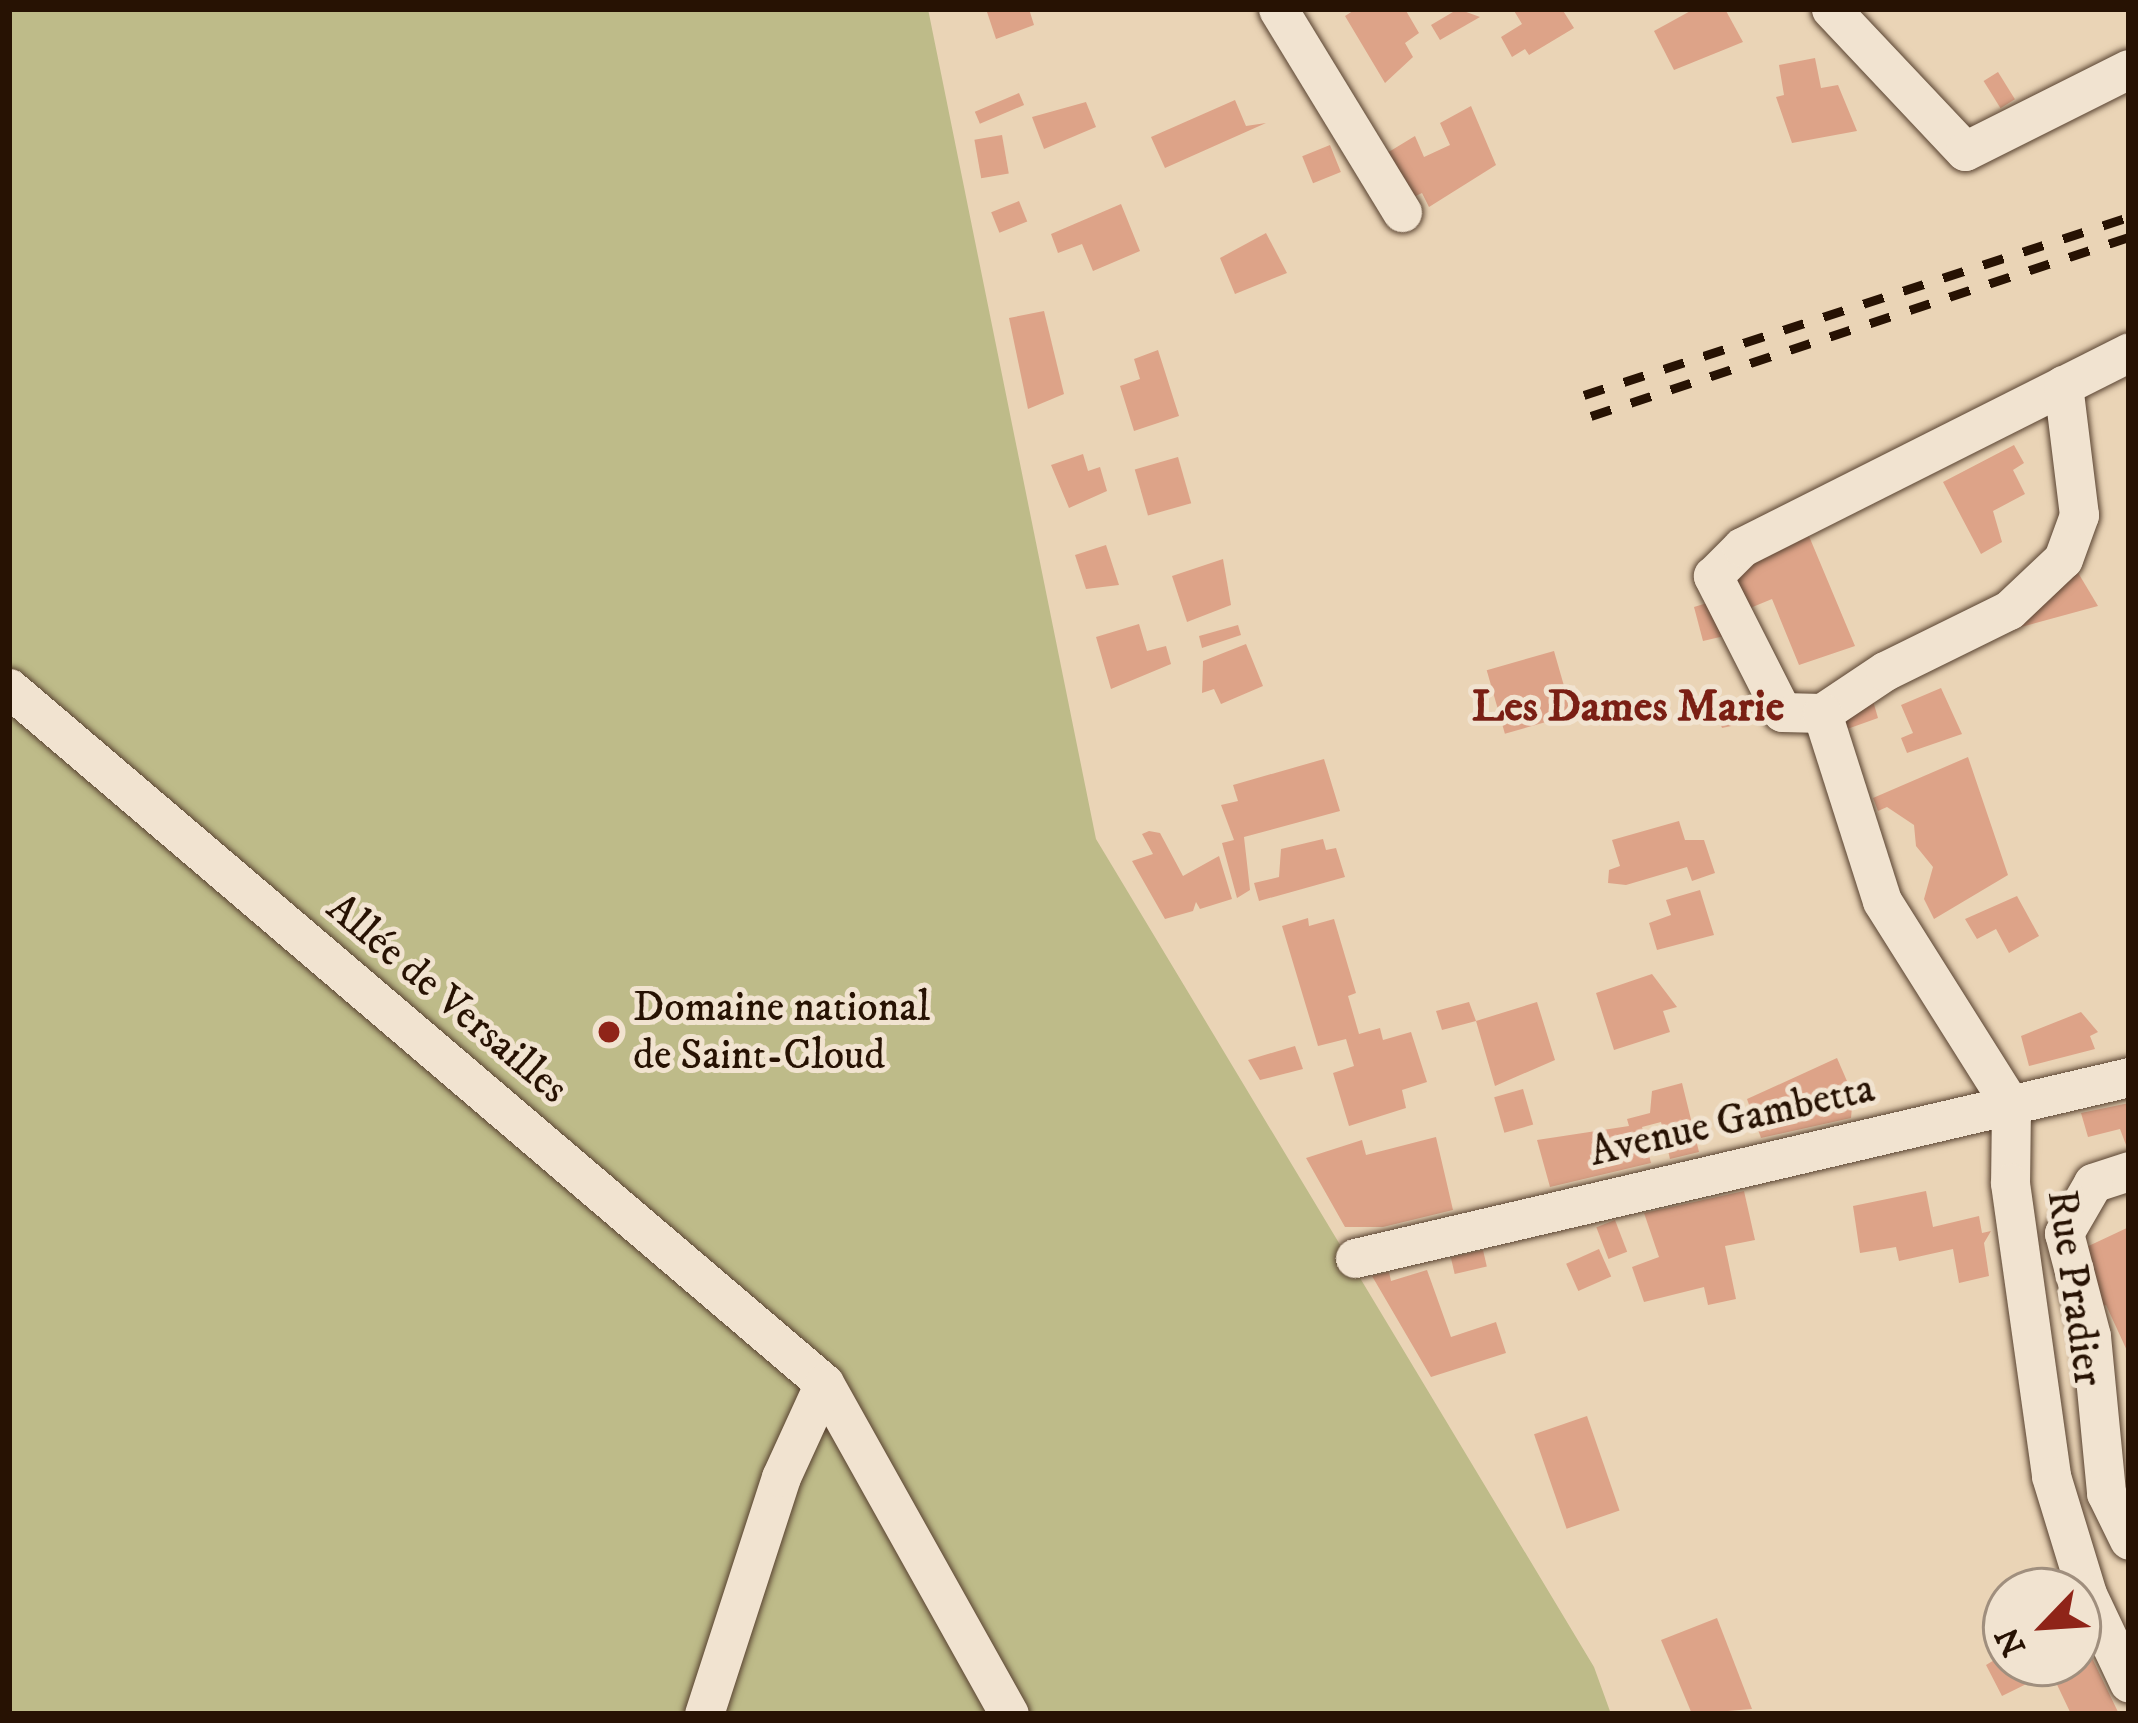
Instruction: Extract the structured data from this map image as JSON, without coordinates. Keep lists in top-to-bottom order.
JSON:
{
  "streets": {
    "street": ["Allée de Versailles", "Avenue Gambetta", "Rue Pradier"]
  },
  "crossings": [
    ["Avenue Gambetta", "Rue Pradier"]
  ],
  "districts": ["Les Dames Marie"],
  "places": ["Domaine national de Saint-Cloud"],
  "north": "bottom left"
}
